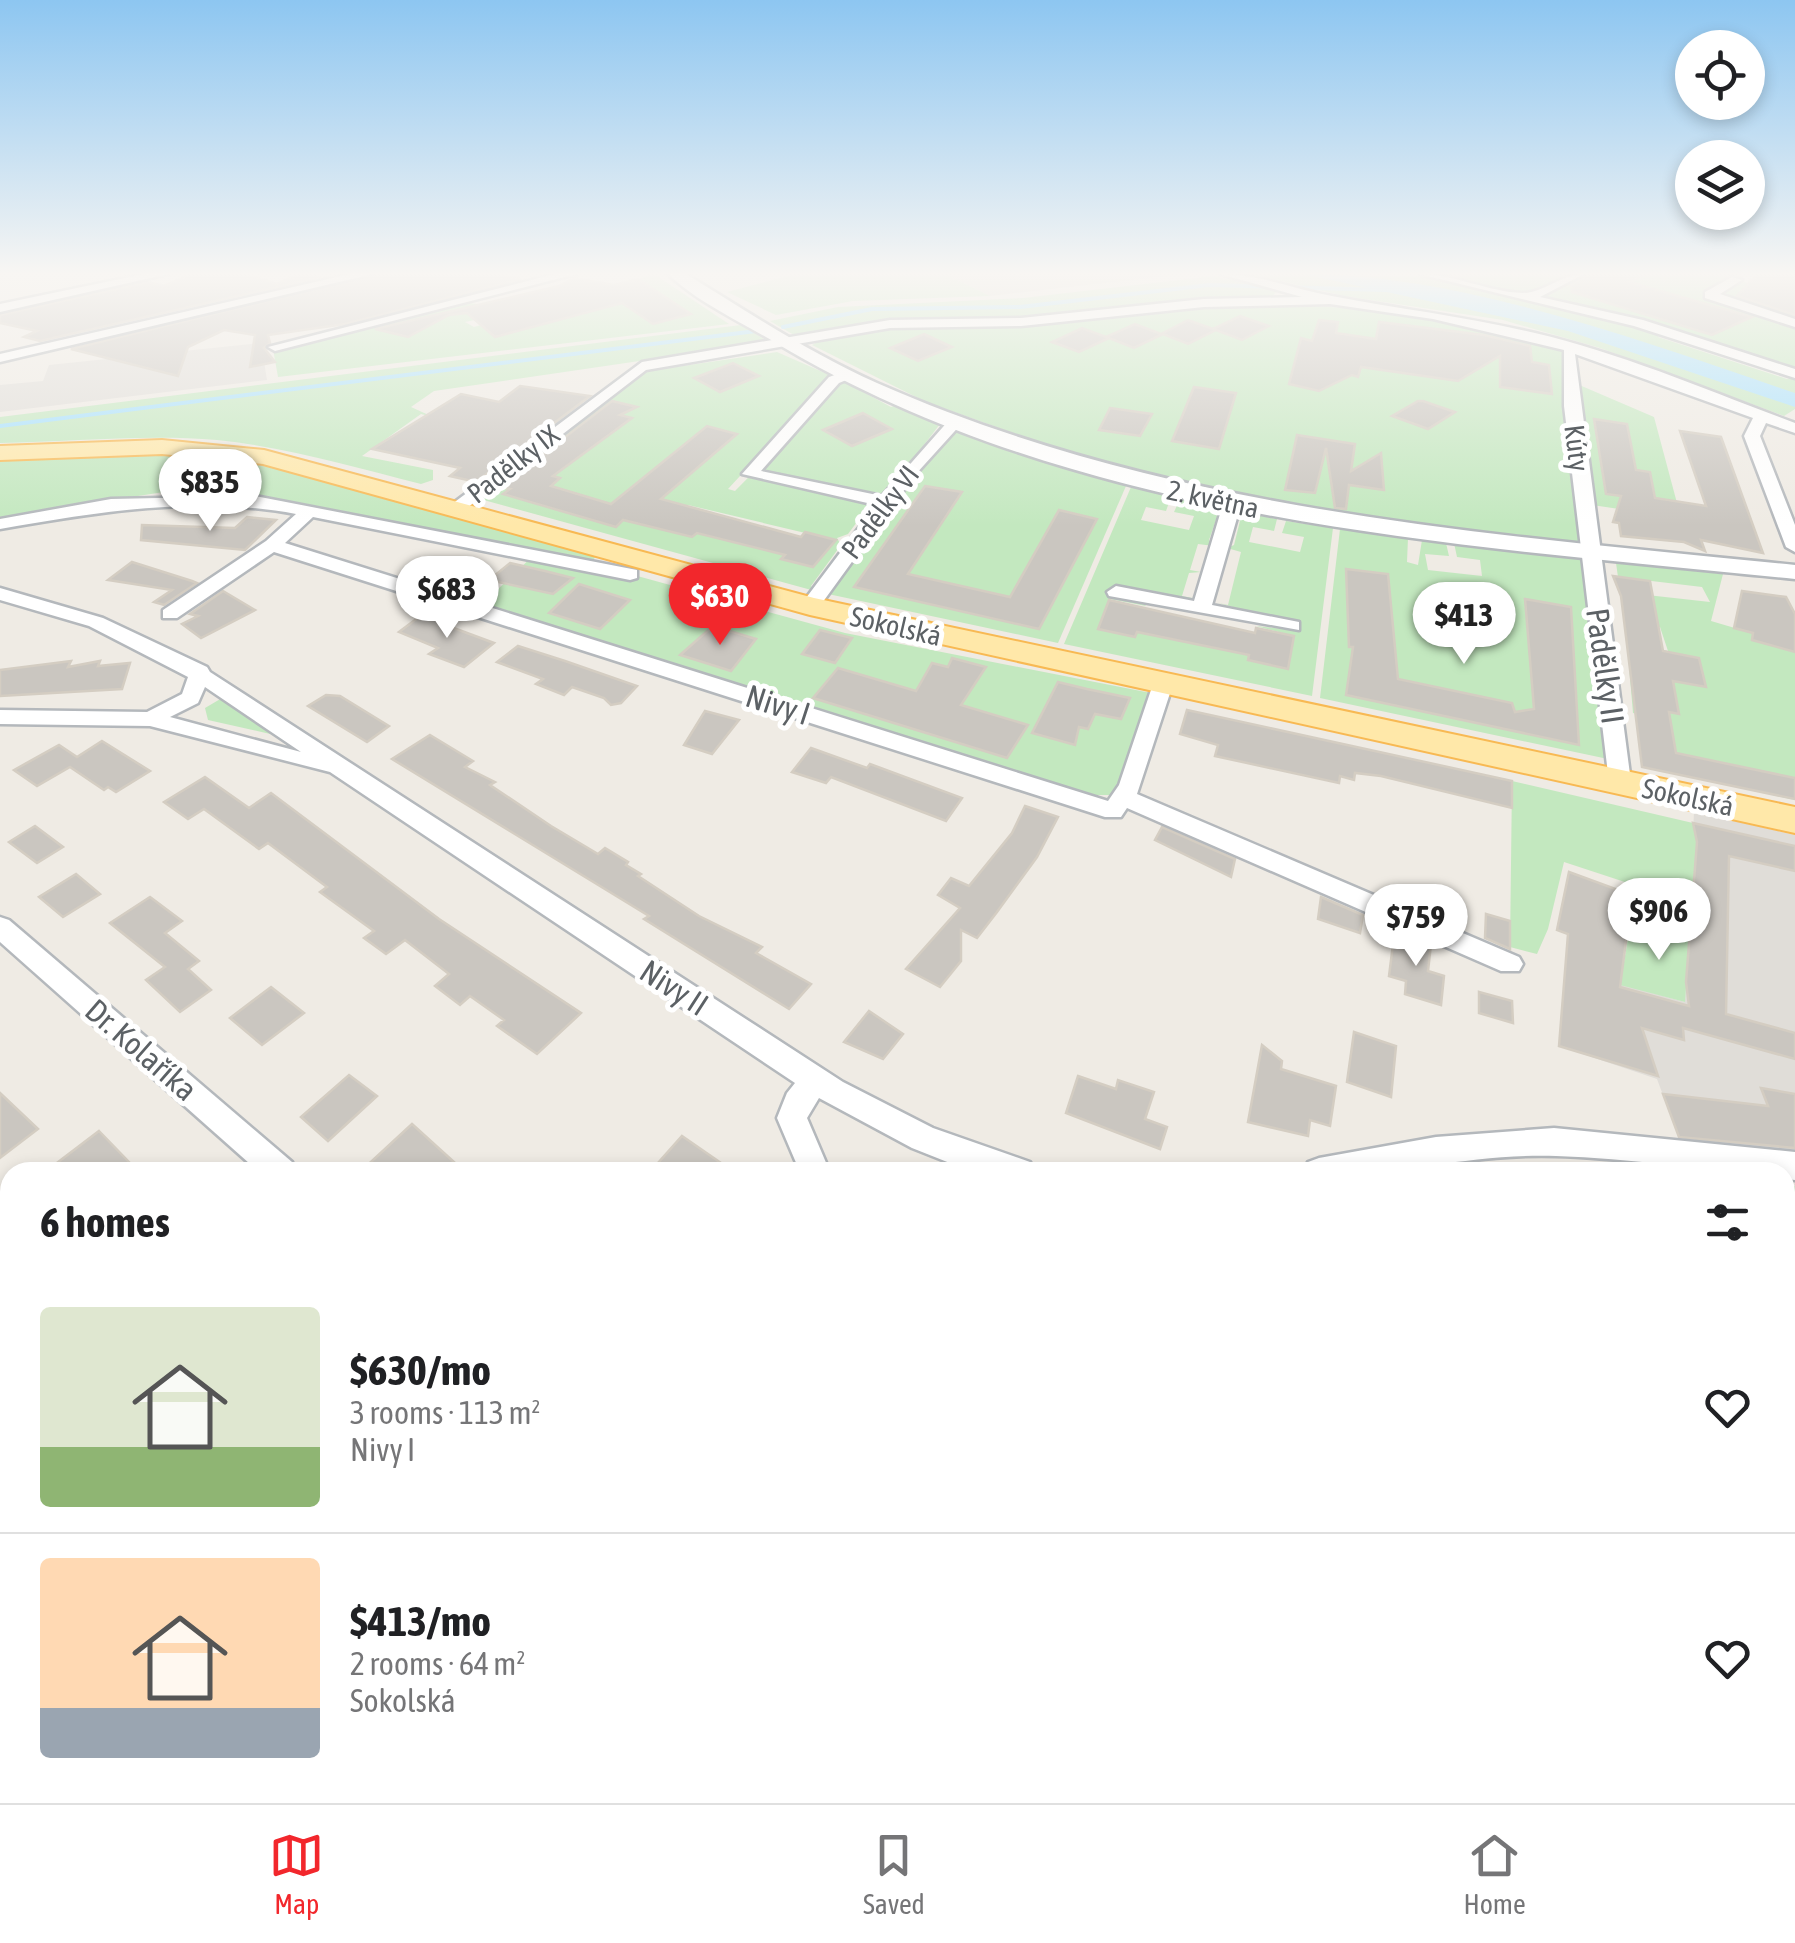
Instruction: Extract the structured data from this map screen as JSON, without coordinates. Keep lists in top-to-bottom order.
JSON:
{
  "streets": {
    "main road": ["Sokolská"],
    "street": [
      "Kúty",
      "Padělky IX",
      "2. května",
      "Padělky VI",
      "Padělky II",
      "Nivy I",
      "Nivy II",
      "Dr. Kolaříka"
    ]
  },
  "crossings": [
    ["Kúty", "2. května"],
    ["Kúty", "Padělky II"],
    ["Padělky IX", "Sokolská"],
    ["2. května", "Padělky VI"],
    ["2. května", "Padělky II"],
    ["Padělky VI", "Sokolská"],
    ["Sokolská", "Padělky II"]
  ],
  "page": {
    "price": [
      "$835",
      "$683",
      "$630",
      "$413",
      "$906",
      "$759"
    ],
    "heading": "6 homes",
    "list": [
      {
        "name": "$630/mo",
        "note": "3 rooms · 113 m² · Nivy I"
      },
      {
        "name": "$413/mo",
        "note": "2 rooms · 64 m² · Sokolská"
      }
    ],
    "tabs": ["Map", "Saved", "Home"]
  }
}
